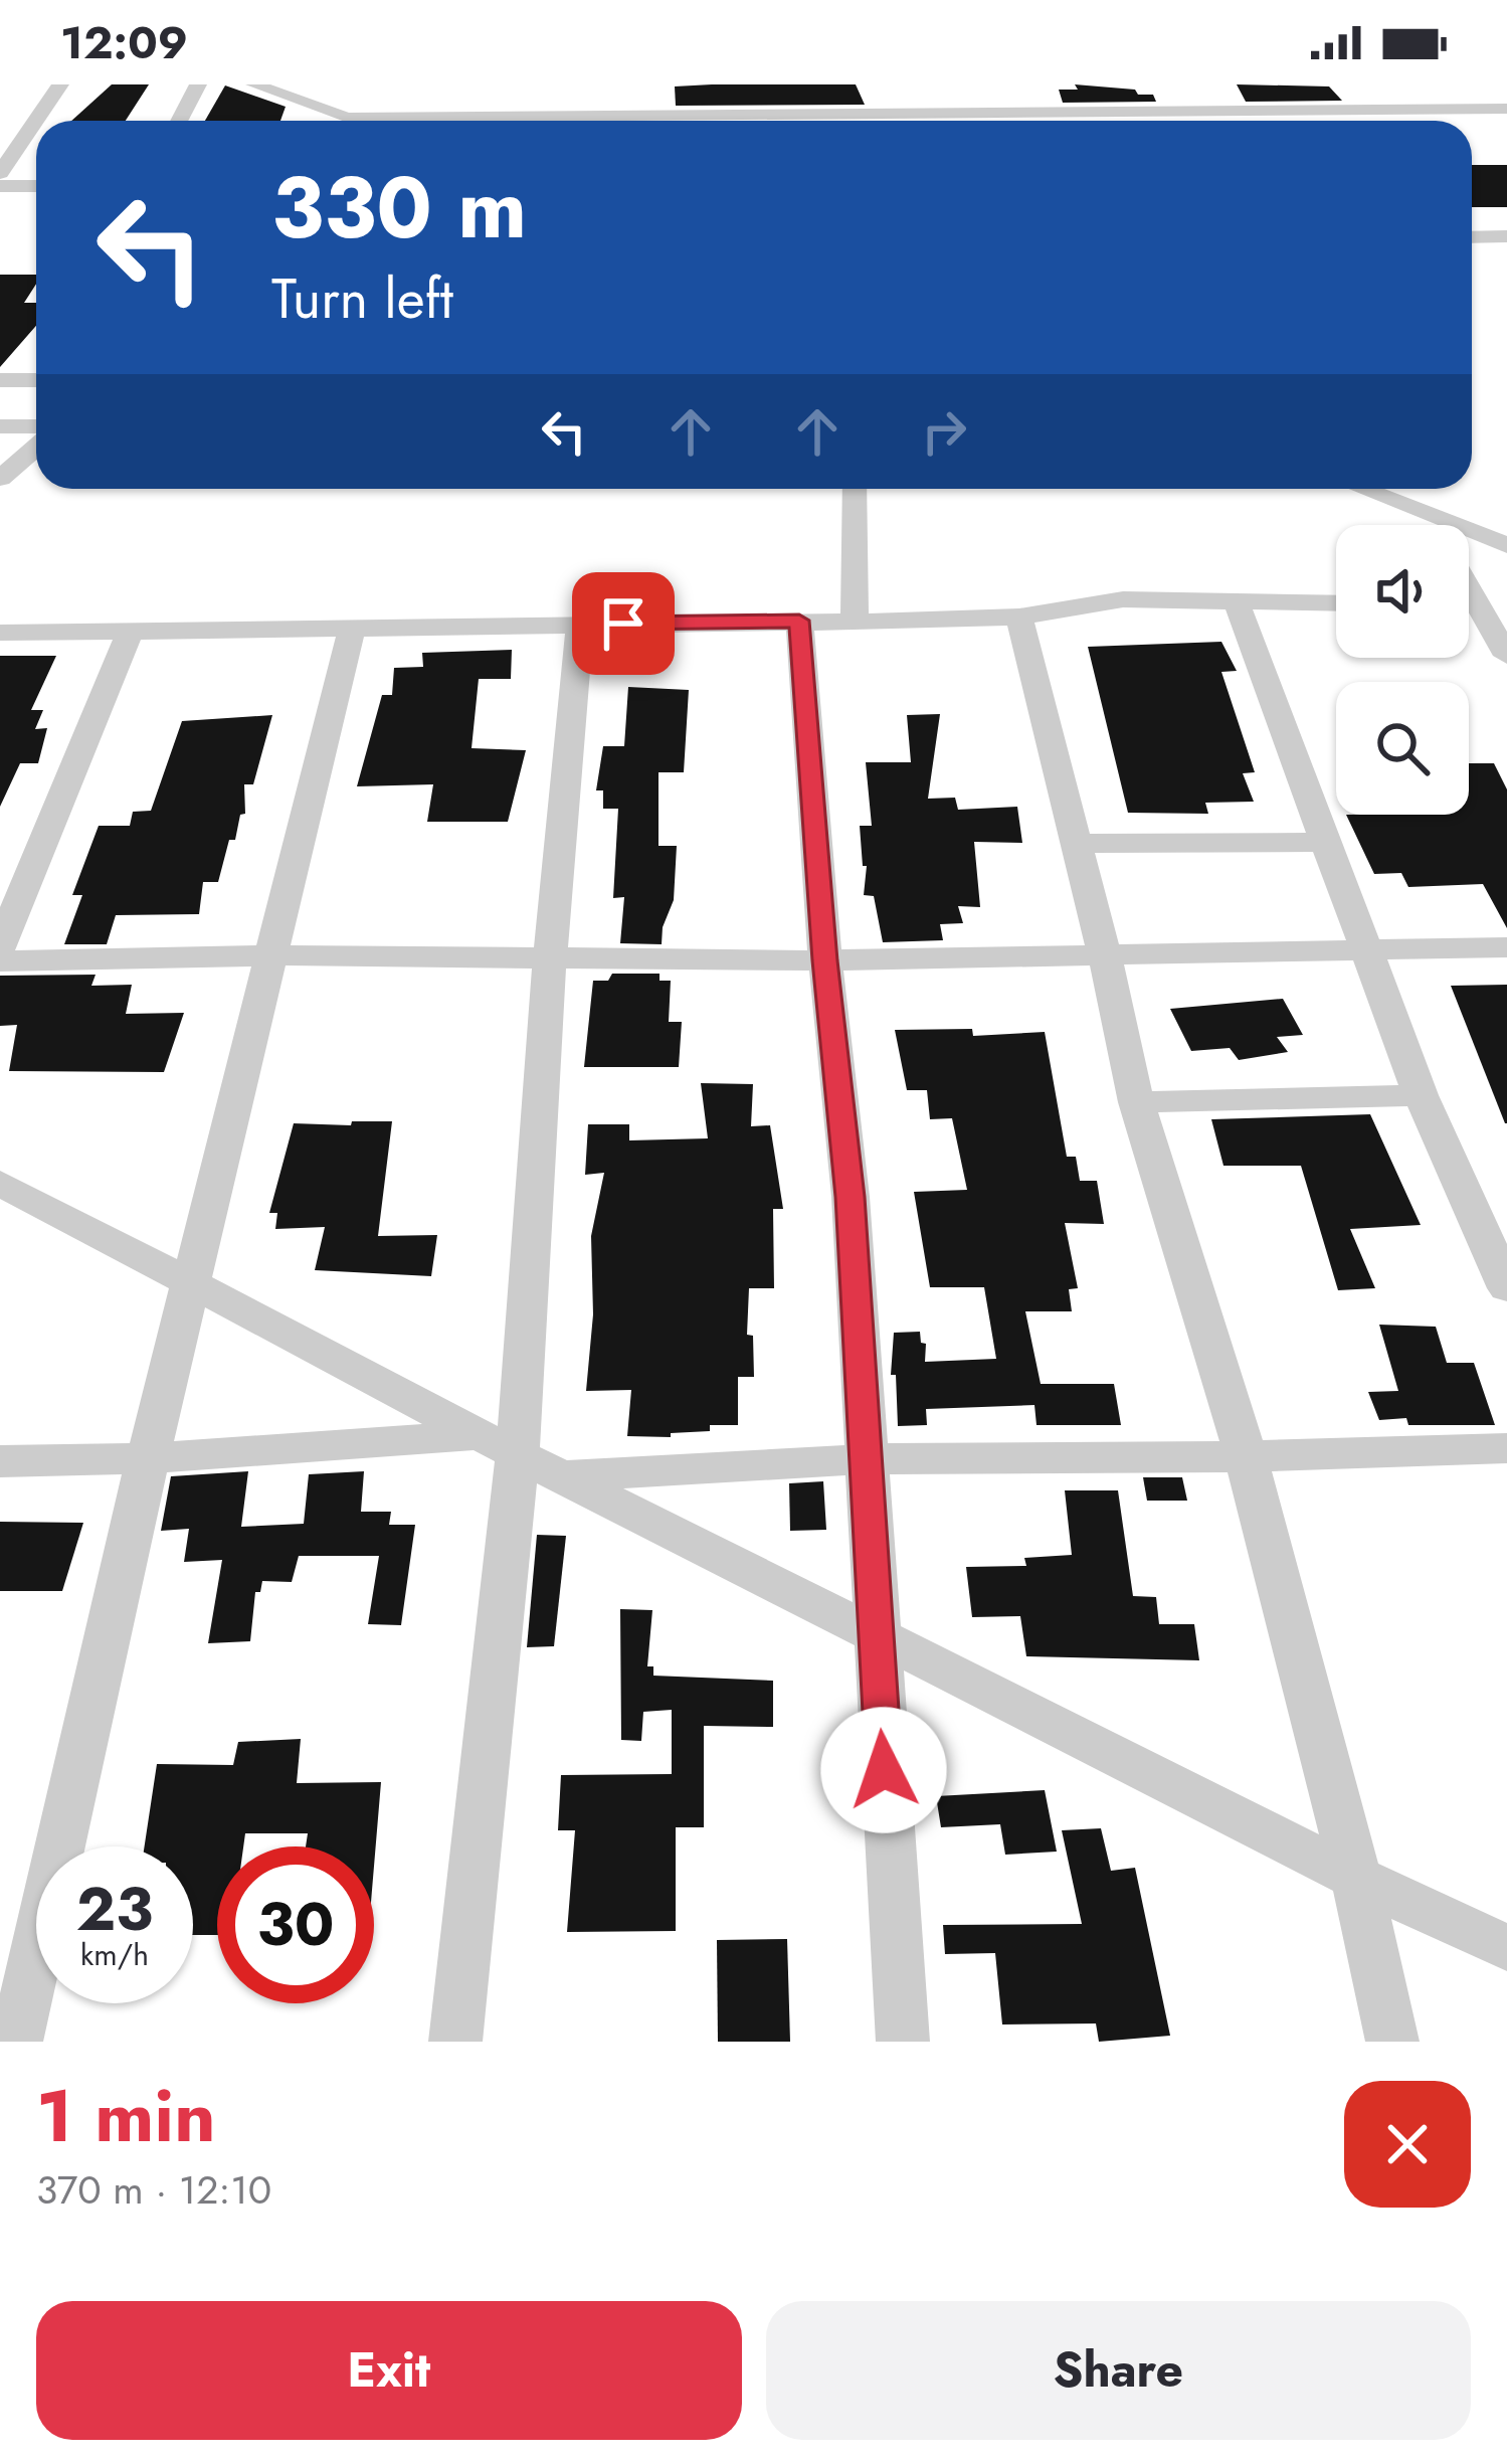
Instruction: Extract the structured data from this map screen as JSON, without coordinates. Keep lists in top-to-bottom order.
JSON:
{
  "page": {
    "status": "12:09",
    "turn": ["330 m", "Turn left"],
    "speed": "23 km/h",
    "limit": "30",
    "heading": ["1 min", "370 m · 12:10"],
    "buttons": ["Exit", "Share"]
  }
}
